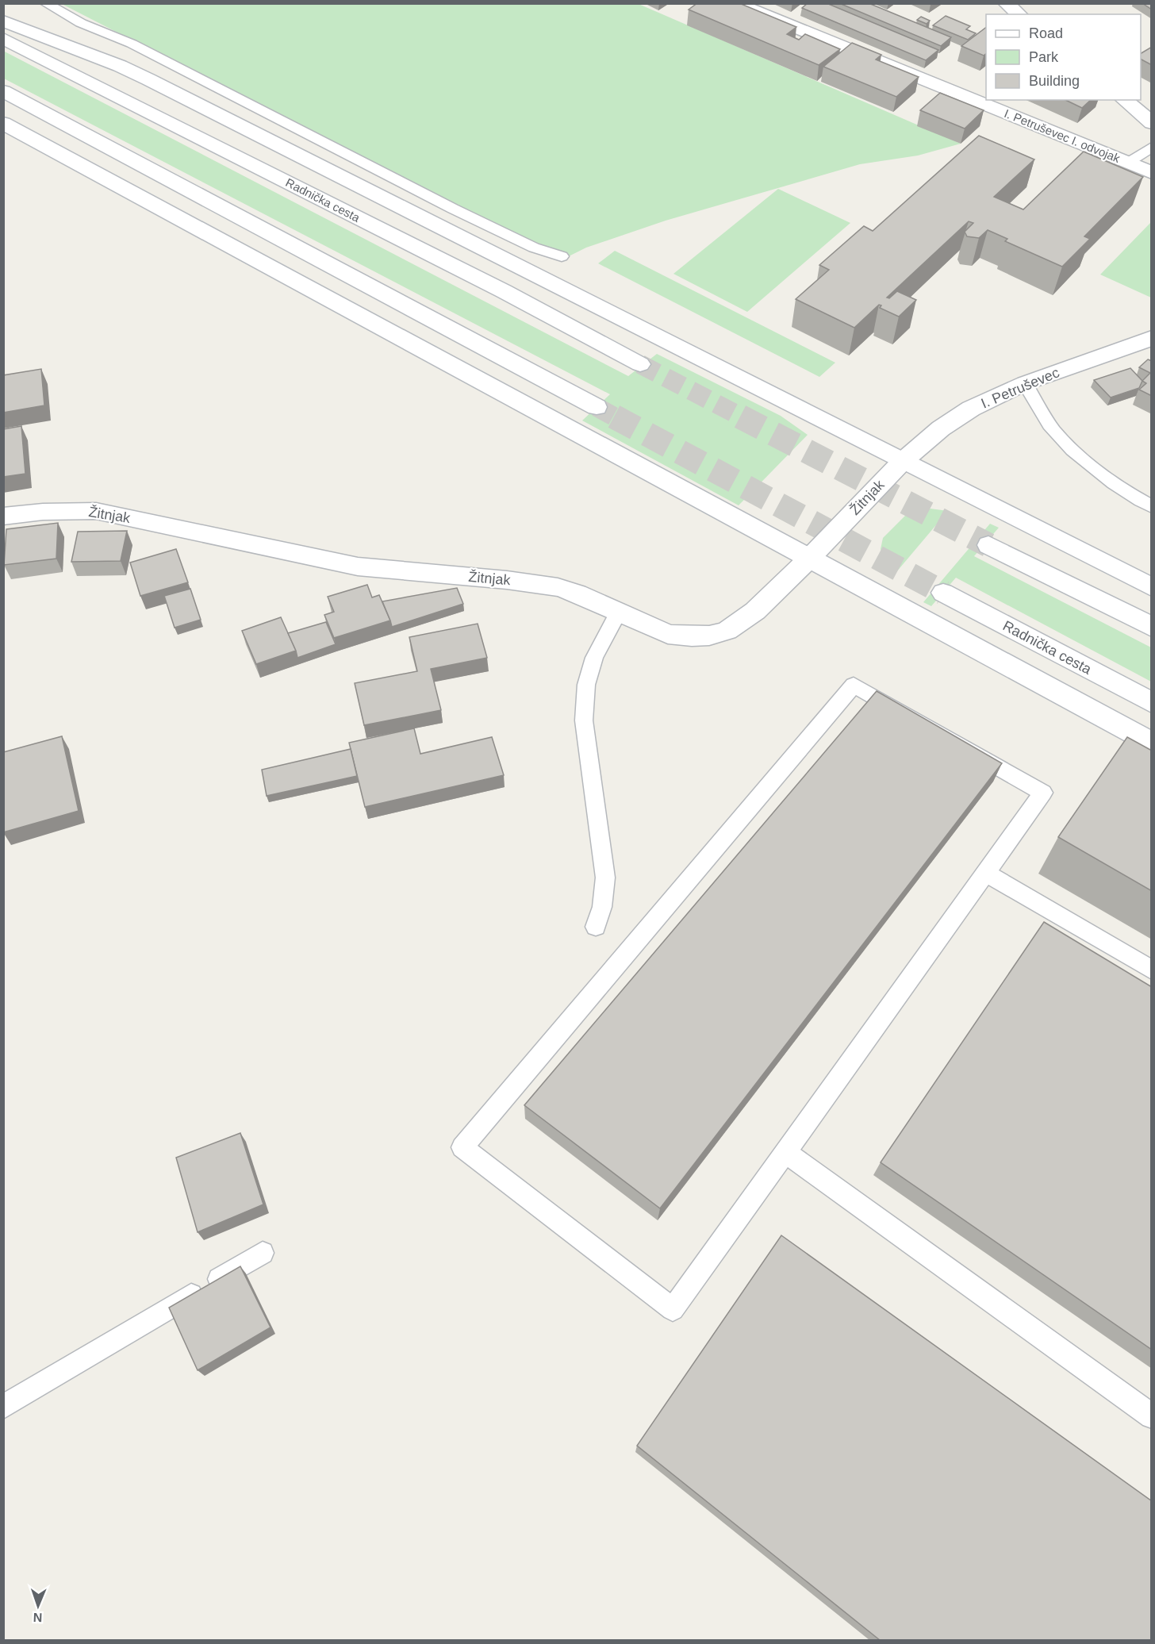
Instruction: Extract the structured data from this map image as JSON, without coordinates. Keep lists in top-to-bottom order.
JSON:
{
  "streets": {
    "main road": [
      "I. Petruševec I. odvojak",
      "Radnička cesta",
      "I. Petruševec",
      "Žitnjak"
    ]
  },
  "crossings": [
    ["I. Petruševec", "Žitnjak"]
  ],
  "legend": ["Road", "Park", "Building"],
  "north": "bottom"
}
